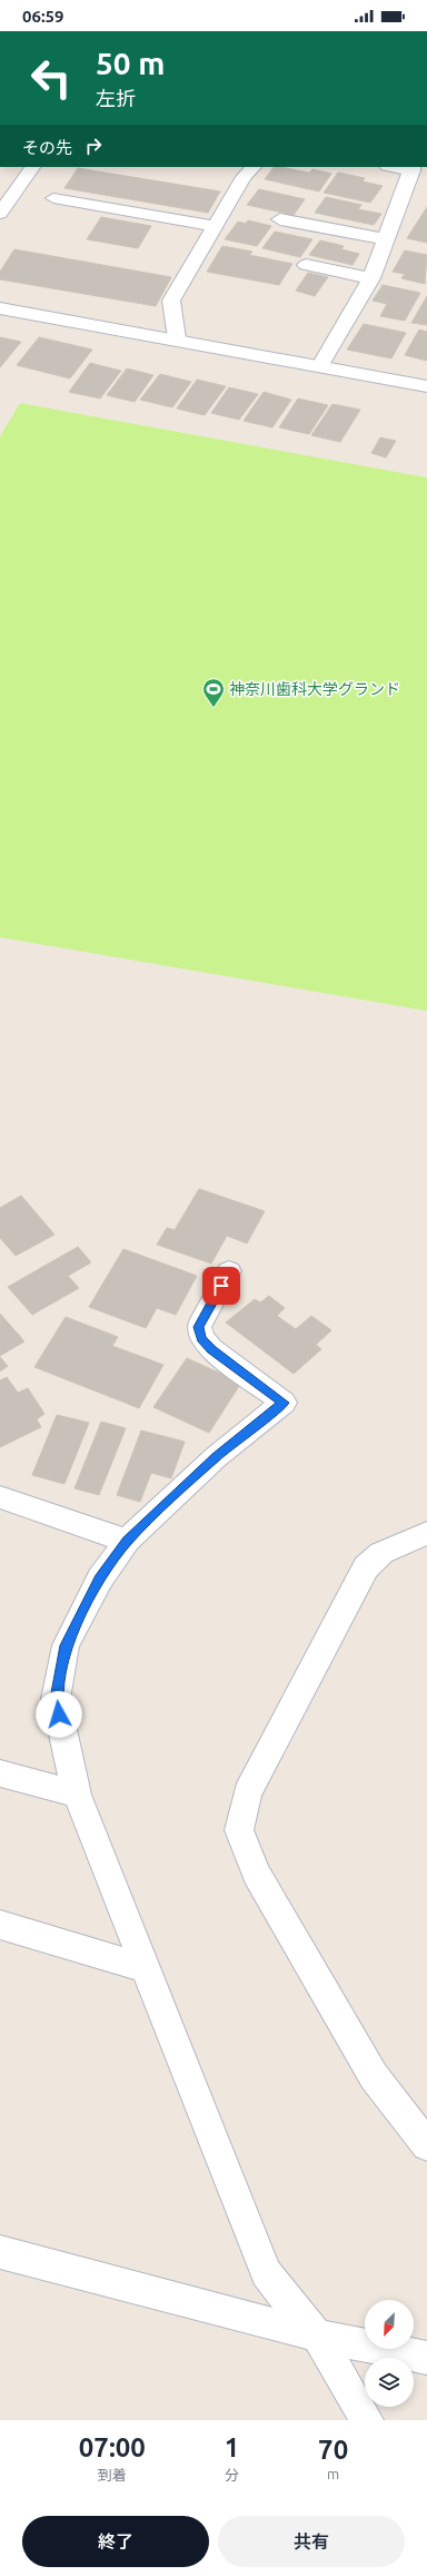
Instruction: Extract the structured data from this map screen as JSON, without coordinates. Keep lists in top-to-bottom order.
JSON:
{
  "places": {
    "sports": ["神奈川歯科大学グランド"]
  },
  "north": "bottom left",
  "page": {
    "status": "06:59",
    "turn": ["50 m", "左折"],
    "then": "その先",
    "eta": [
      "07:00",
      "到着",
      "1",
      "分",
      "70",
      "m"
    ],
    "buttons": ["終了", "共有"]
  }
}
